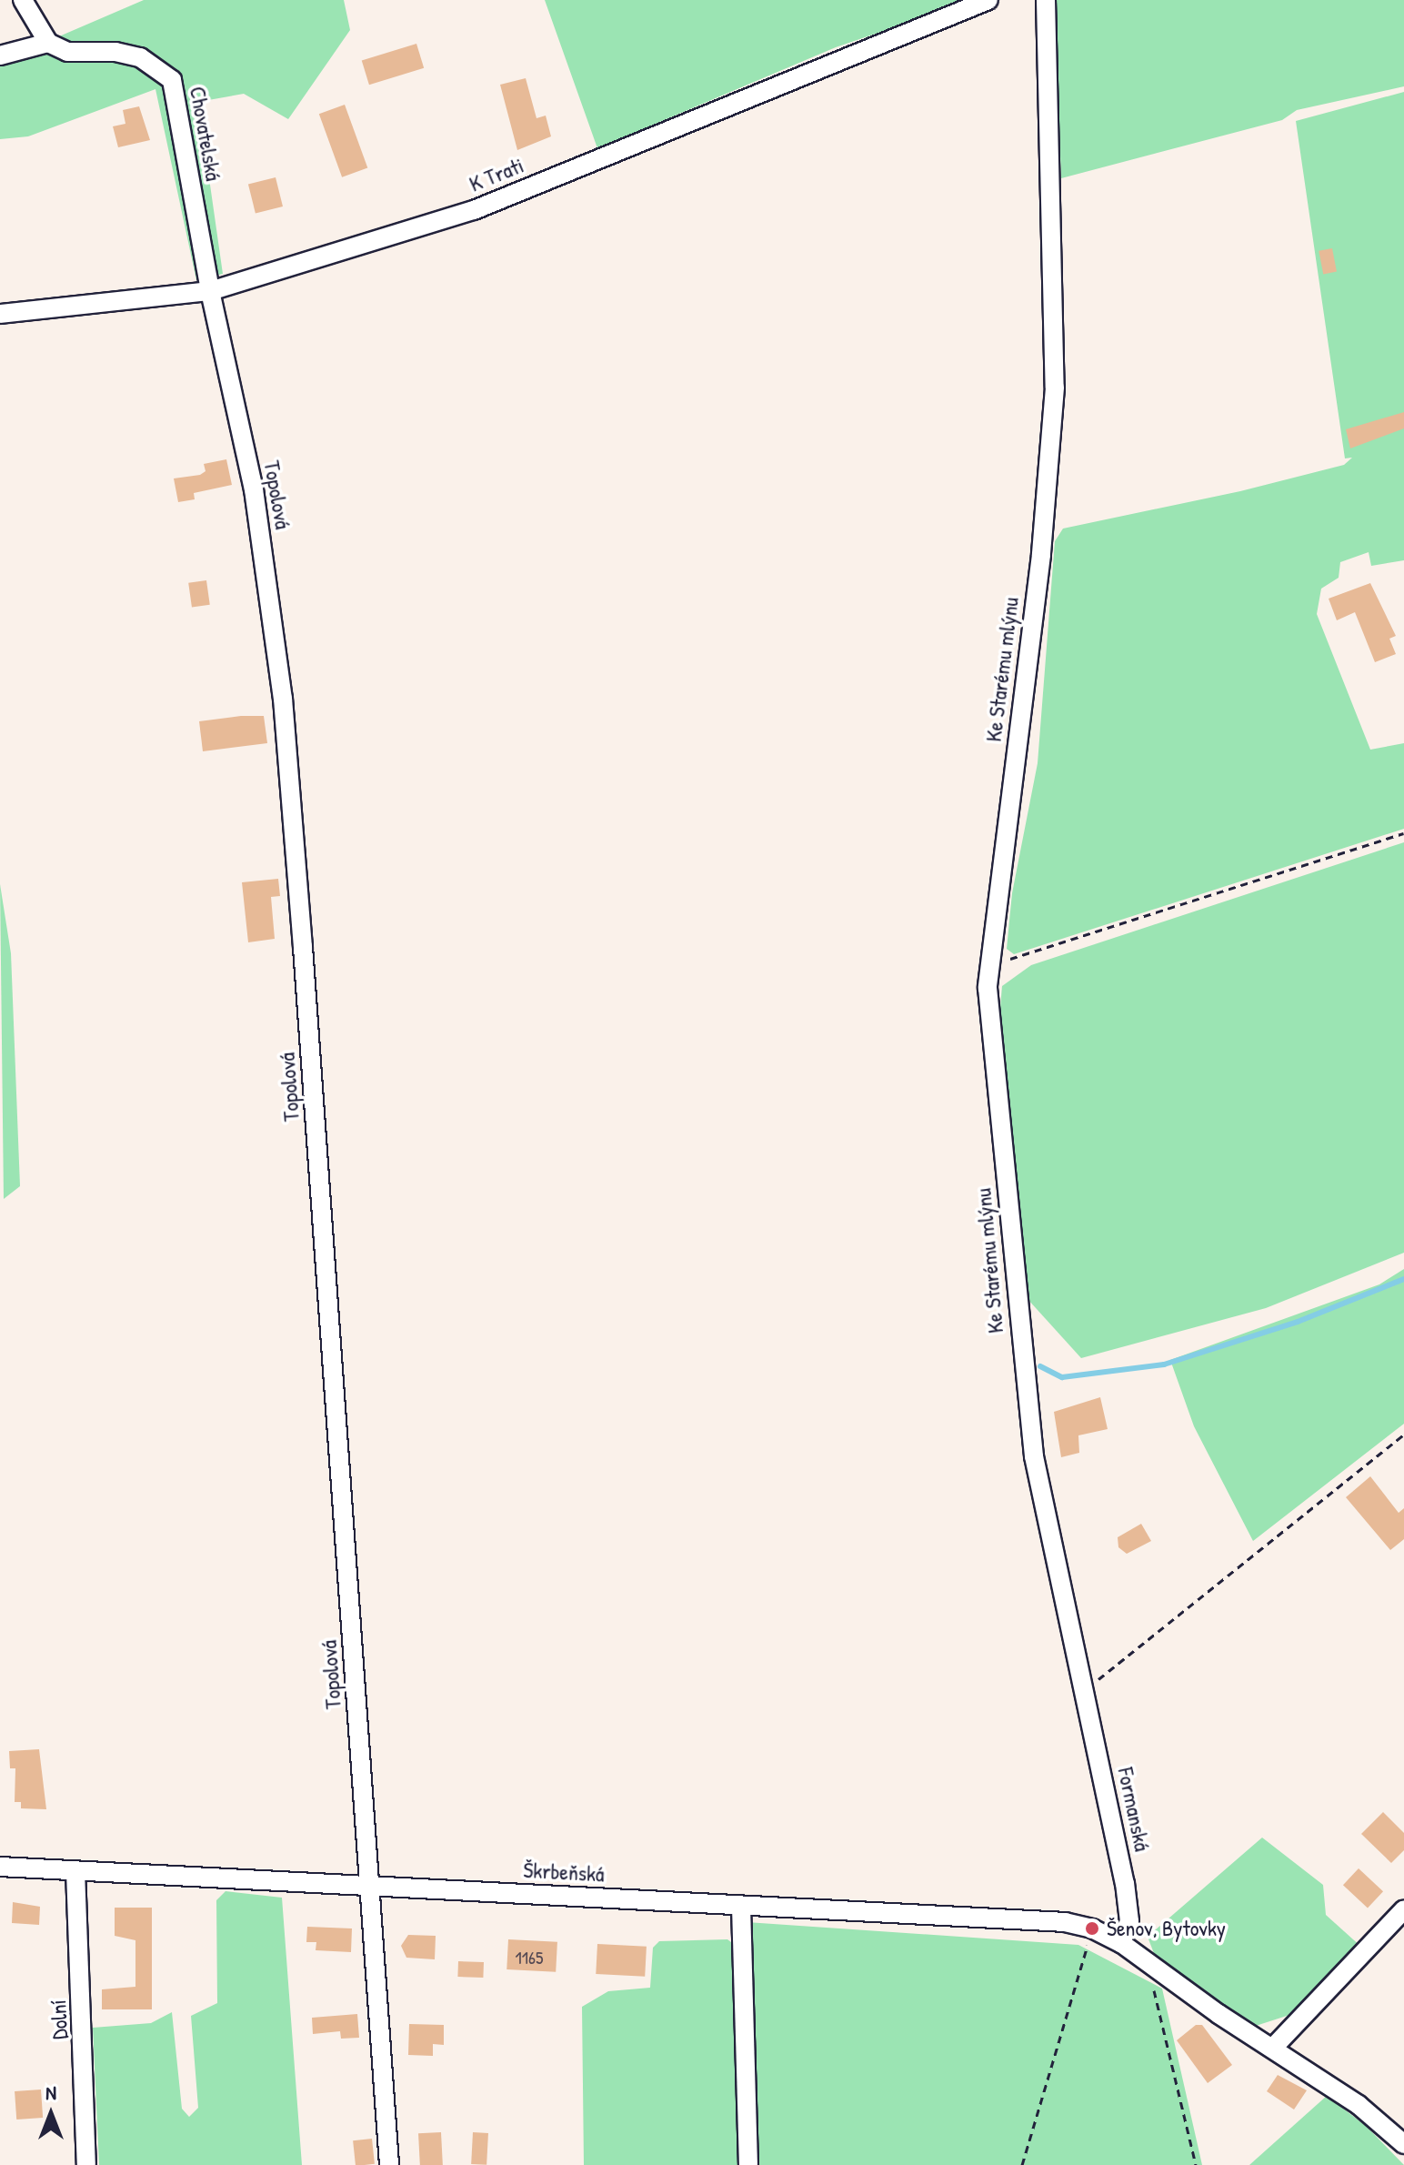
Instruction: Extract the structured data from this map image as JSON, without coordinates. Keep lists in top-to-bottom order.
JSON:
{
  "streets": {
    "street": [
      "Chovatelská",
      "K Trati",
      "Topolová",
      "Ke Starému mlýnu",
      "Formanská",
      "Škrbeňská",
      "Dolní"
    ]
  },
  "crossings": [
    ["Chovatelská", "K Trati"],
    ["Chovatelská", "Topolová"],
    ["K Trati", "Topolová"],
    ["Topolová", "Škrbeňská"],
    ["Ke Starému mlýnu", "Formanská"],
    ["Formanská", "Škrbeňská"],
    ["Škrbeňská", "Dolní"]
  ],
  "places": ["Šenov, Bytovky"],
  "house_numbers": ["1165"],
  "north": "top"
}
